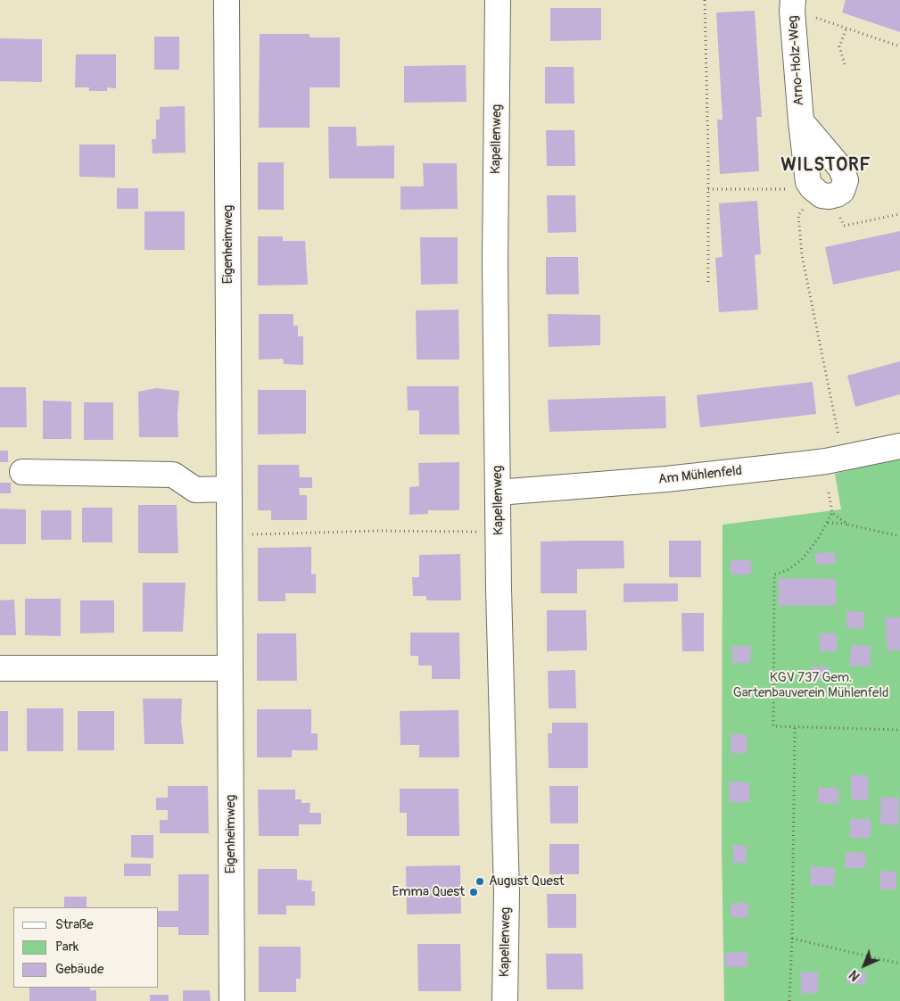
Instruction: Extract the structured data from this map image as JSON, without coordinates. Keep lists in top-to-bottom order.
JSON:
{
  "streets": {
    "street": [
      "Arno-Holz-Weg",
      "Kapellenweg",
      "Eigenheimweg",
      "Am Mühlenfeld"
    ]
  },
  "crossings": [
    ["Kapellenweg", "Am Mühlenfeld"]
  ],
  "districts": ["WILSTORF"],
  "parks": ["KGV 737 Gem. Gartenbauverein Mühlenfeld"],
  "places": ["August Quest", "Emma Quest"],
  "legend": ["Straße", "Park", "Gebäude"],
  "north": "bottom left"
}
